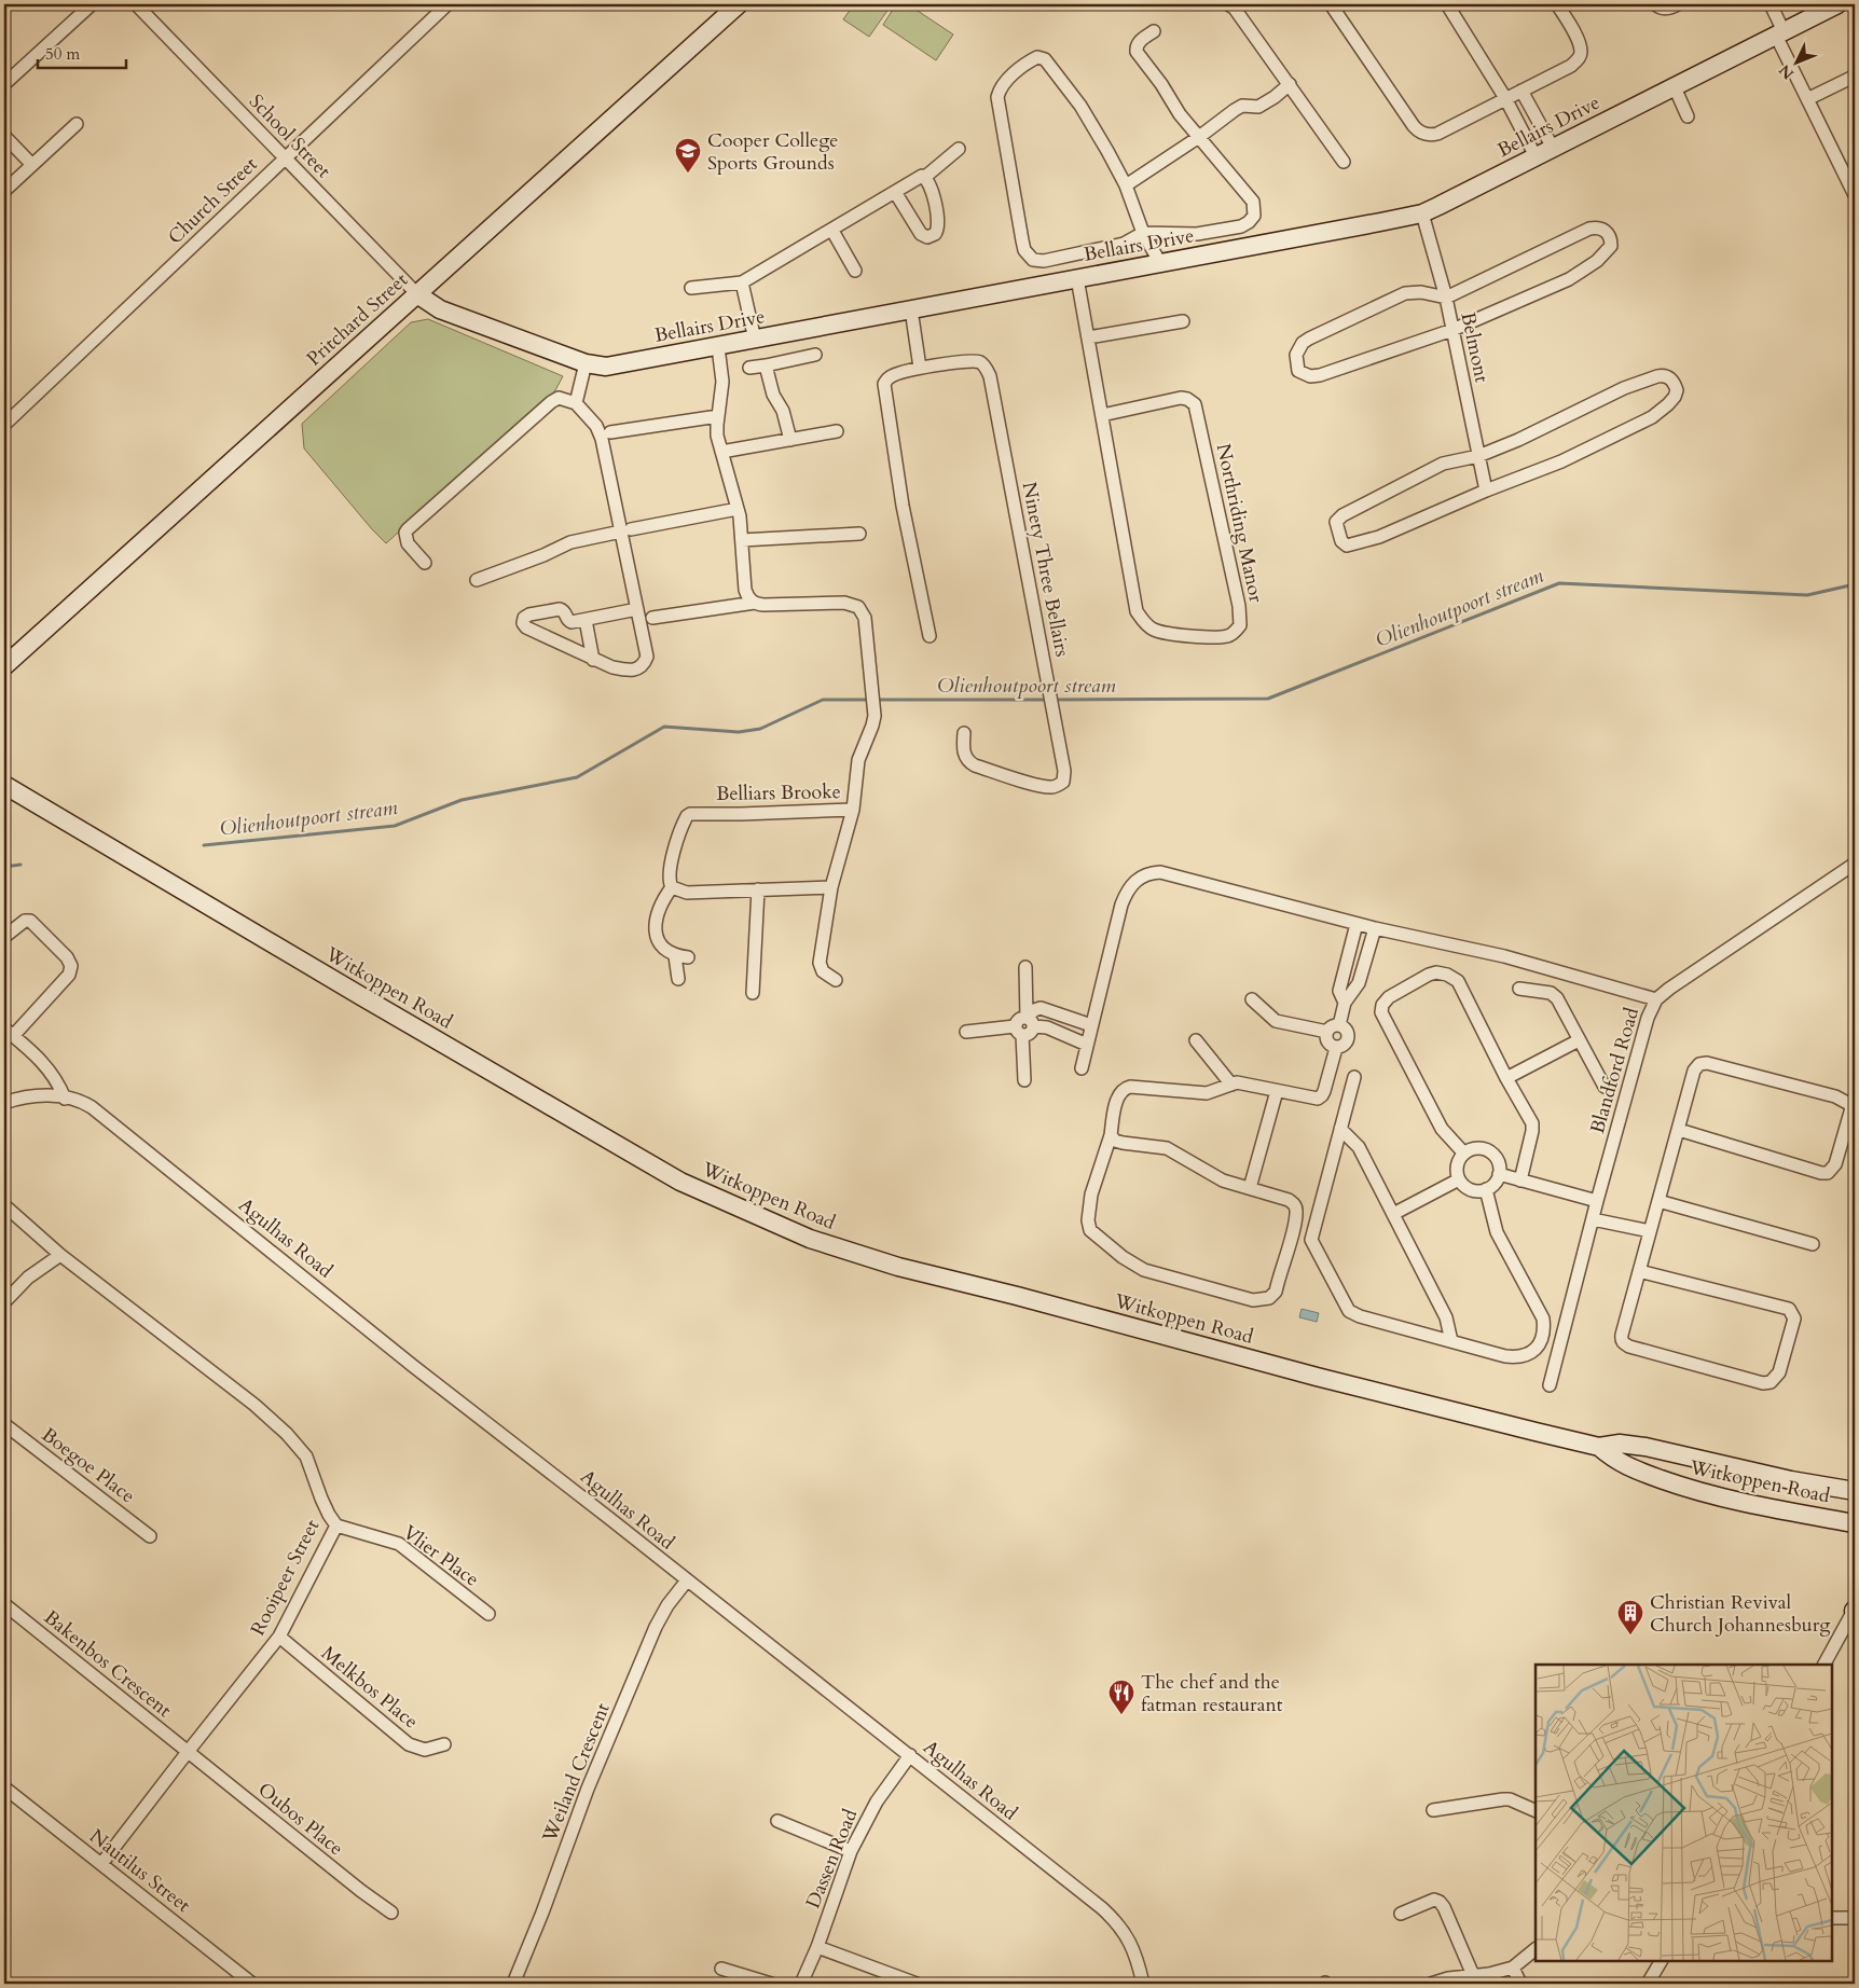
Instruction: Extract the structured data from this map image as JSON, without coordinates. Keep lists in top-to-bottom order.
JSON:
{
  "streets": {
    "street": [
      "Bellairs Drive",
      "School Street",
      "Church Street",
      "Pritchard Street",
      "Belmont",
      "Northriding Manor",
      "Ninety Three Bellairs",
      "Belliars Brooke",
      "Witkoppen Road",
      "Blandford Road",
      "Agulhas Road",
      "Boegoe Place",
      "Vlier Place",
      "Rooipeer Street",
      "Bakenbos Crescent",
      "Melkbos Place",
      "Weiland Crescent",
      "Oubos Place",
      "Dassen Road",
      "Nautilus Street"
    ]
  },
  "crossings": [
    ["Bellairs Drive", "School Street"],
    ["Bellairs Drive", "Pritchard Street"],
    ["Bellairs Drive", "Belmont"],
    ["Bellairs Drive", "Northriding Manor"],
    ["School Street", "Church Street"],
    ["School Street", "Pritchard Street"],
    ["Agulhas Road", "Weiland Crescent"],
    ["Agulhas Road", "Dassen Road"],
    ["Vlier Place", "Rooipeer Street"],
    ["Rooipeer Street", "Bakenbos Crescent"],
    ["Rooipeer Street", "Melkbos Place"],
    ["Rooipeer Street", "Oubos Place"],
    ["Rooipeer Street", "Nautilus Street"],
    ["Bakenbos Crescent", "Oubos Place"]
  ],
  "water": ["Olienhoutpoort stream"],
  "places": {
    "school or university": ["Cooper College Sports Grounds"],
    "building": ["Christian Revival Church Johannesburg"],
    "restaurant": ["The chef and the fatman restaurant"]
  },
  "scale_bar": "50 m",
  "north": "bottom left"
}
